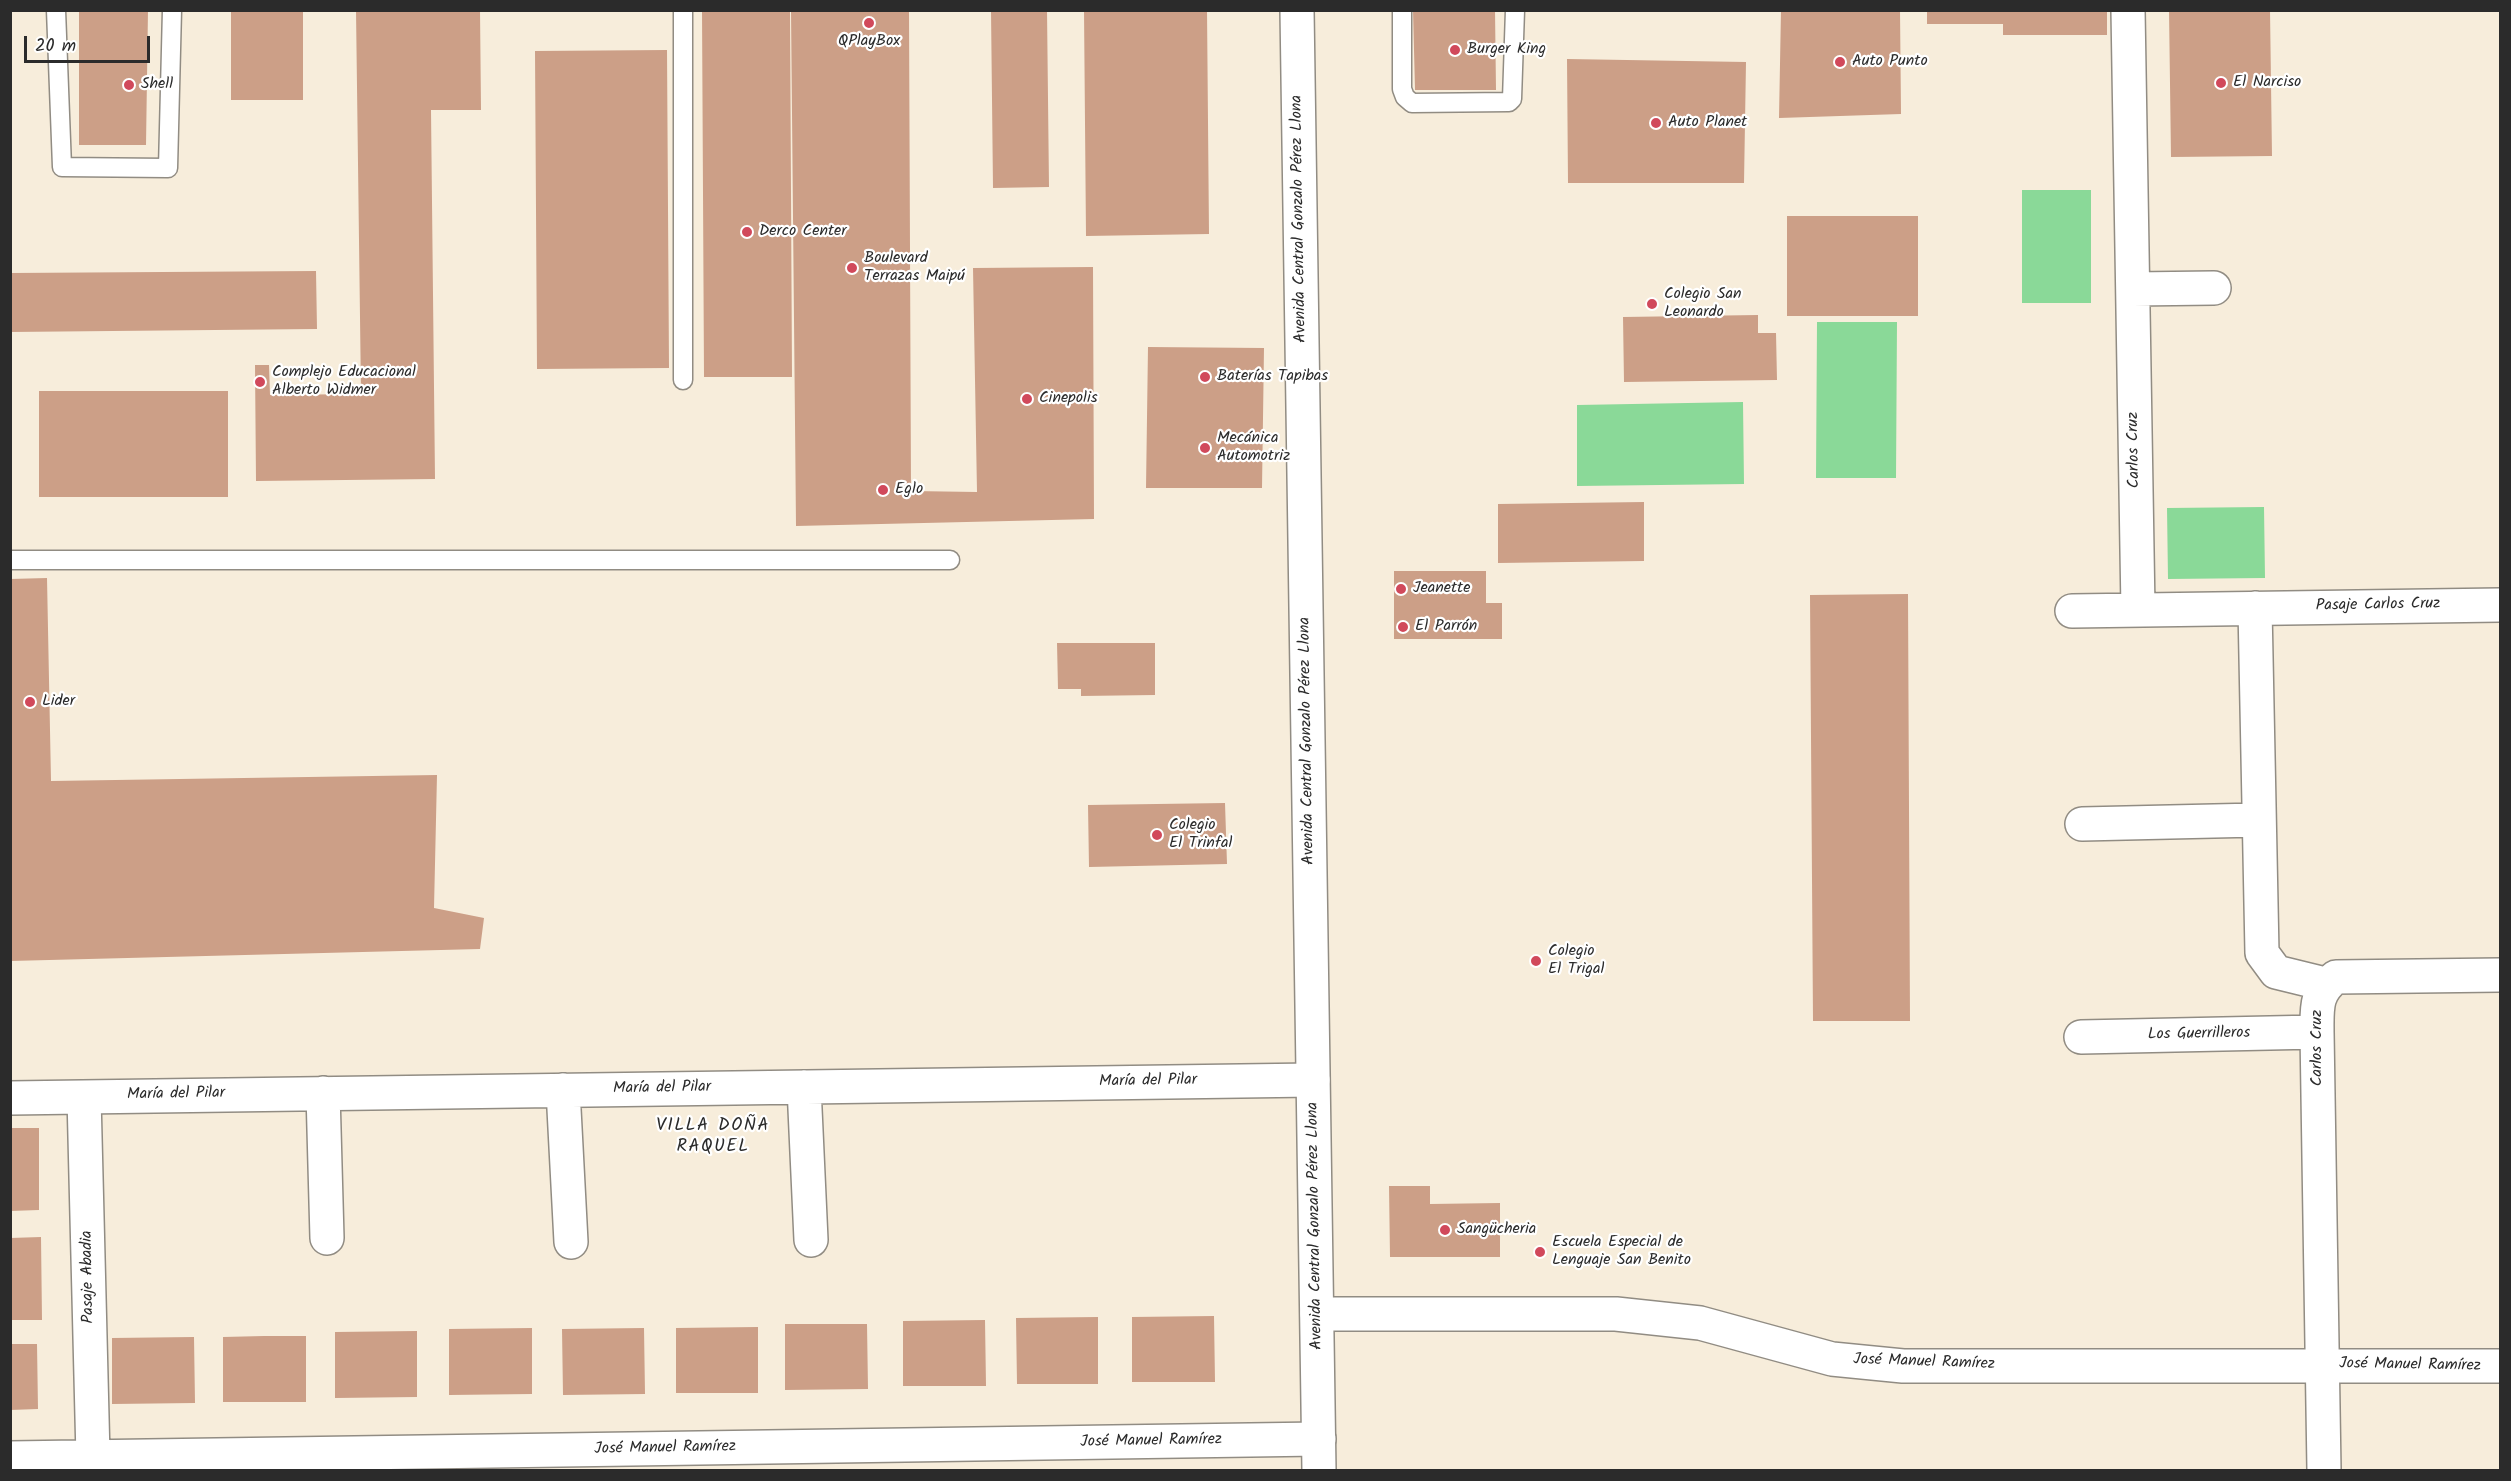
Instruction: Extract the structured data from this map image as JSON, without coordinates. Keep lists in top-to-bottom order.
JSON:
{
  "streets": {
    "street": [
      "Avenida Central Gonzalo Pérez Llona",
      "Carlos Cruz",
      "Pasaje Carlos Cruz",
      "Los Guerrilleros",
      "María del Pilar",
      "Pasaje Abadia",
      "José Manuel Ramírez"
    ]
  },
  "crossings": [
    ["Avenida Central Gonzalo Pérez Llona", "María del Pilar"],
    ["Avenida Central Gonzalo Pérez Llona", "José Manuel Ramírez"],
    ["Carlos Cruz", "Los Guerrilleros"],
    ["Carlos Cruz", "José Manuel Ramírez"],
    ["María del Pilar", "Pasaje Abadia"],
    ["Pasaje Abadia", "José Manuel Ramírez"]
  ],
  "districts": ["VILLA DOÑA RAQUEL"],
  "places": [
    "QPlayBox",
    "Burger King",
    "Auto Punto",
    "El Narciso",
    "Shell",
    "Auto Planet",
    "Derco Center",
    "Boulevard Terrazas Maipú",
    "Colegio San Leonardo",
    "Baterías Tapibas",
    "Complejo Educacional Alberto Widmer",
    "Cinepolis",
    "Mecánica Automotriz",
    "Eglo",
    "Jeanette",
    "El Parrón",
    "Lider",
    "Colegio El Trinfal",
    "Colegio El Trigal",
    "Sangücheria",
    "Escuela Especial de Lenguaje San Benito"
  ],
  "scale_bar": "20 m"
}
